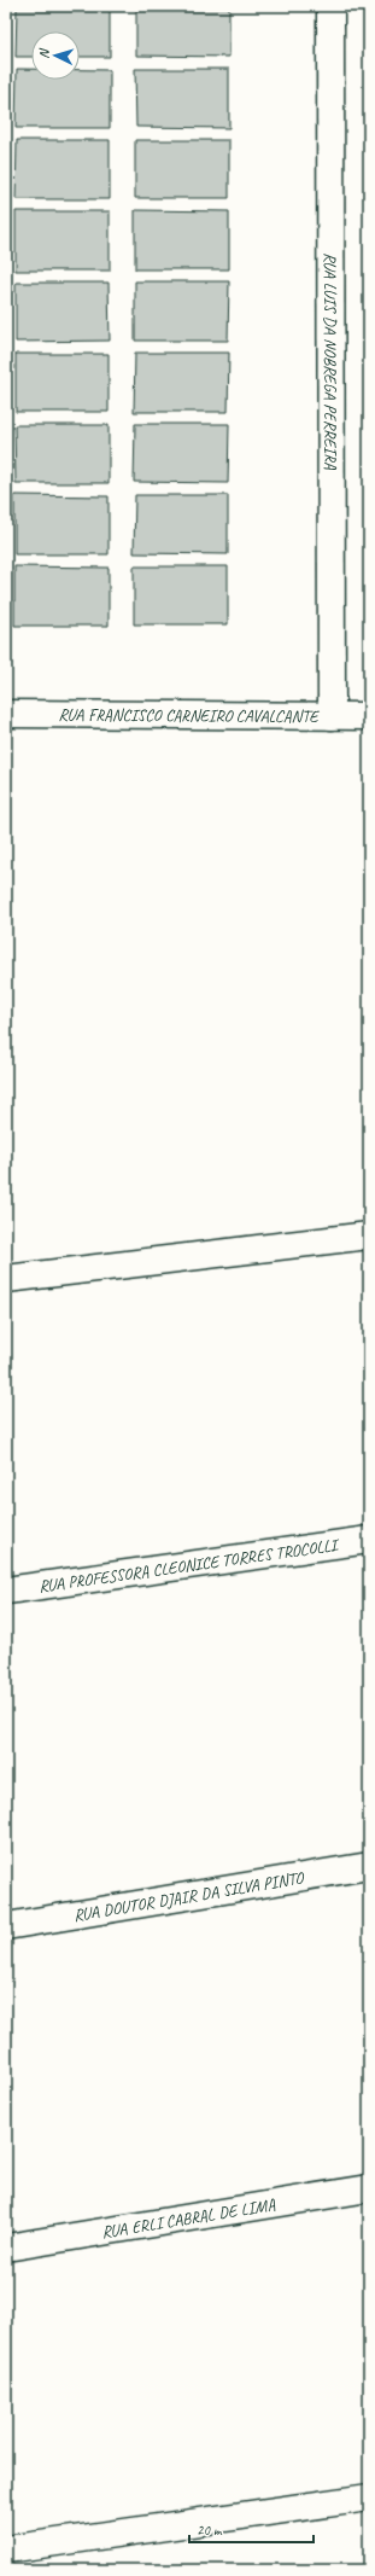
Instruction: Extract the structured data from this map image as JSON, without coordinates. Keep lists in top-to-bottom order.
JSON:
{
  "streets": {
    "street": [
      "RUA LUIS DA NOBREGA PERREIRA",
      "RUA FRANCISCO CARNEIRO CAVALCANTE",
      "RUA PROFESSORA CLEONICE TORRES TROCOLLI",
      "RUA DOUTOR DJAIR DA SILVA PINTO",
      "RUA ERLI CABRAL DE LIMA"
    ]
  },
  "crossings": [
    ["RUA LUIS DA NOBREGA PERREIRA", "RUA FRANCISCO CARNEIRO CAVALCANTE"]
  ],
  "scale_bar": "20 m",
  "north": "left"
}
